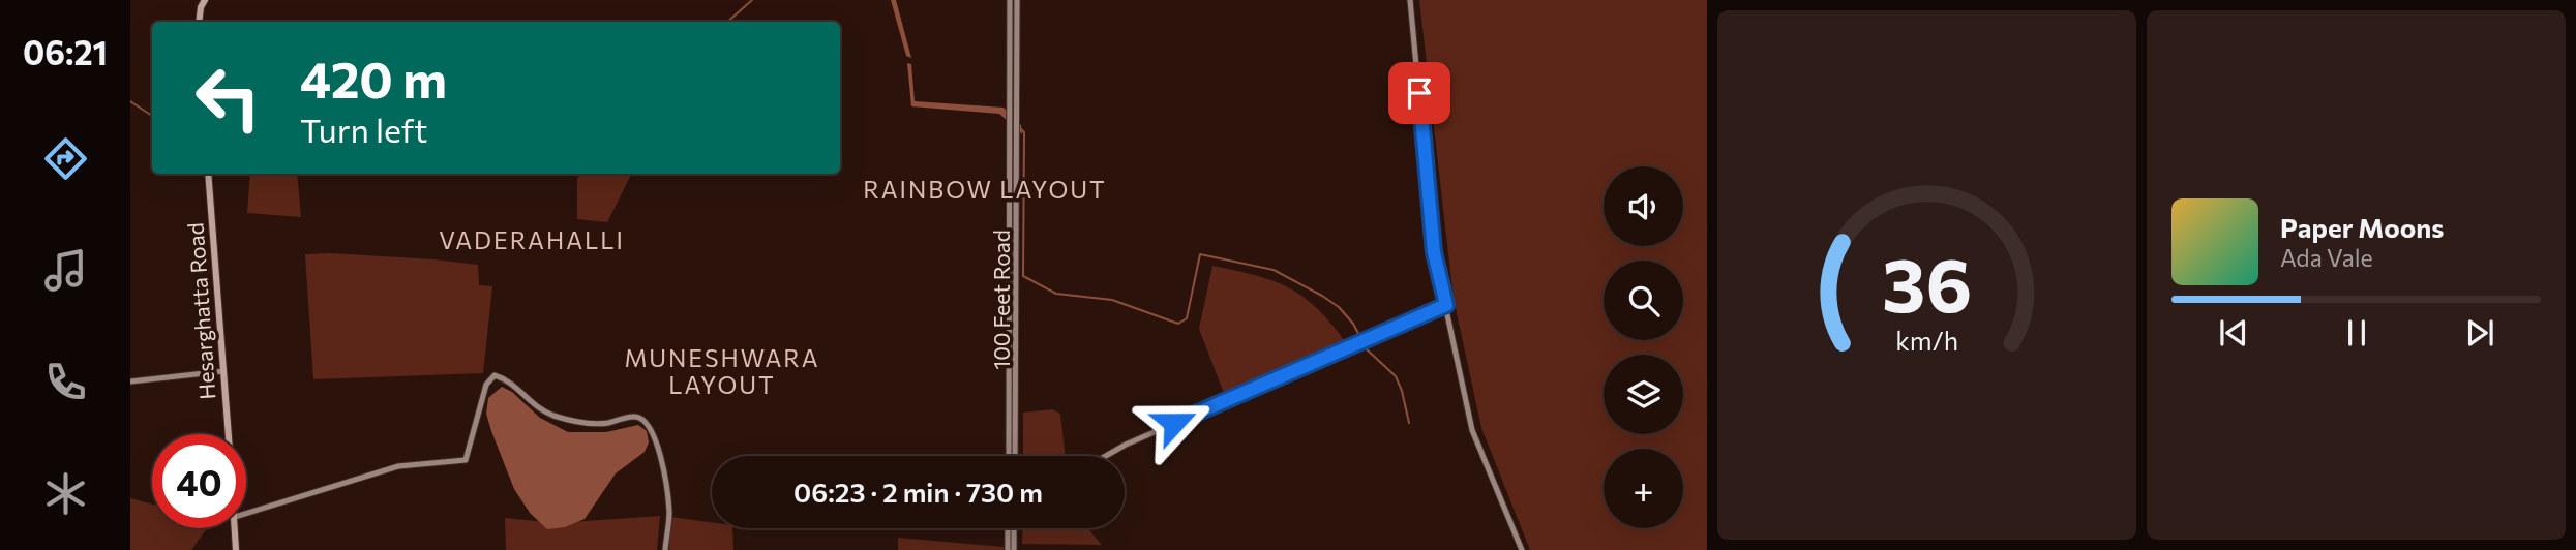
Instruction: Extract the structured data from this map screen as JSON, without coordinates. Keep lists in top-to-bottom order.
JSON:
{
  "streets": {
    "main road": ["100 Feet Road", "Hesarghatta Road"]
  },
  "districts": ["RAINBOW LAYOUT", "VADERAHALLI", "MUNESHWARA LAYOUT"],
  "page": {
    "tabs": "06:21",
    "turn": ["420 m", "Turn left"],
    "map_buttons": "+",
    "song": ["Paper Moons", "Ada Vale"],
    "limit": "40",
    "trip": "06:23 · 2 min · 730 m",
    "gauge": ["36", "km/h"]
  }
}
